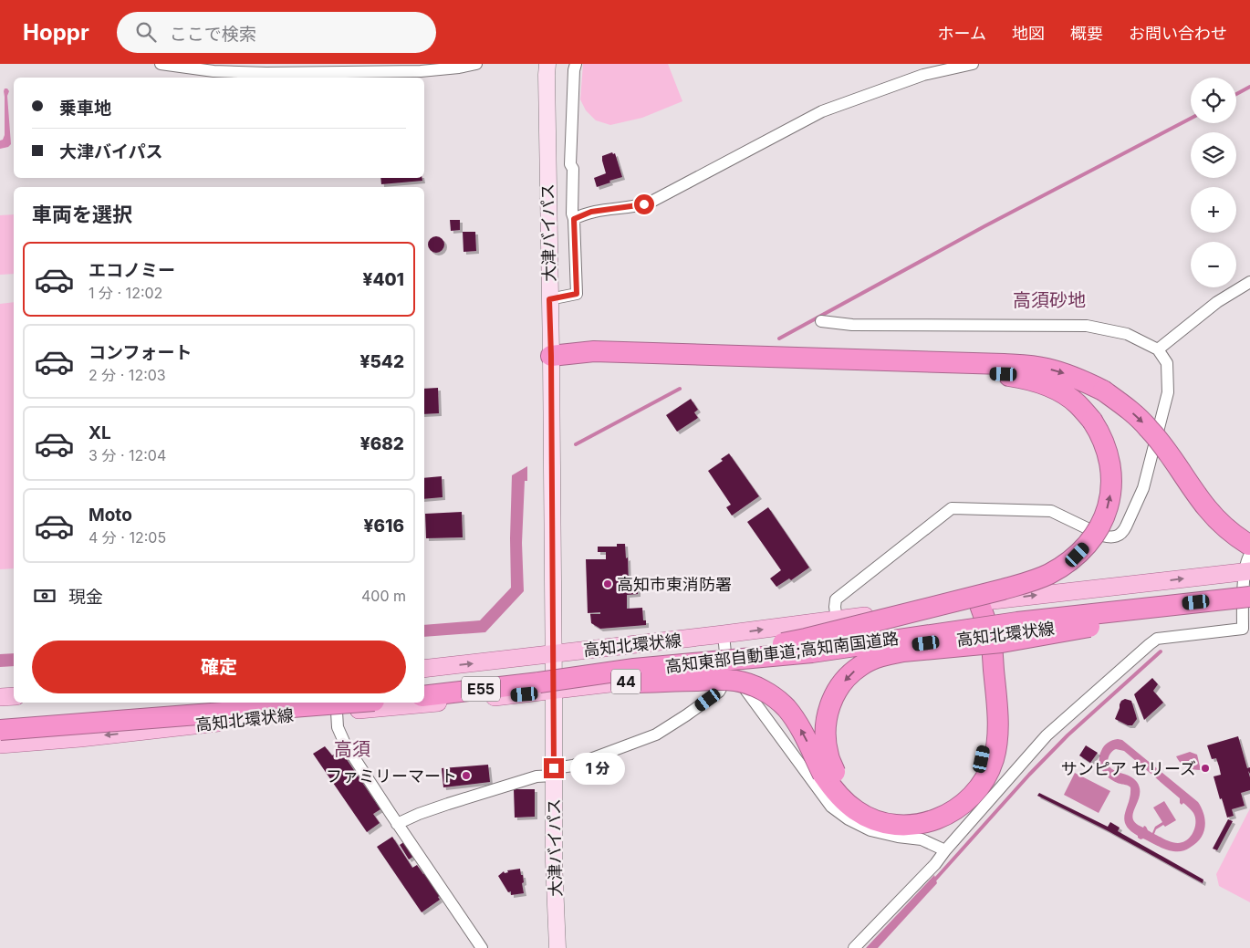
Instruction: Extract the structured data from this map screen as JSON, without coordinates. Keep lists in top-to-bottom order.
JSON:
{
  "streets": {
    "highway": ["高知東部自動車道;高知南国道路", "E55"],
    "main road": ["大津バイパス", "高知北環状線", "44"]
  },
  "crossings": [
    ["大津バイパス", "高知北環状線"],
    ["大津バイパス", "高知東部自動車道;高知南国道路"],
    ["高知北環状線", "高知東部自動車道;高知南国道路"]
  ],
  "districts": ["高須砂地", "高須"],
  "places": ["高知市東消防署", "サンピア セリーズ", "ファミリーマート"],
  "page": {
    "header": "Hoppr",
    "search": "ここで検索",
    "nav": [
      "ホーム",
      "地図",
      "概要",
      "お問い合わせ"
    ],
    "map_buttons": ["+", "−"],
    "banner": ["乗車地", "大津バイパス"],
    "heading": "車両を選択",
    "list": [
      {
        "name": "エコノミー",
        "note": "1 分 · 12:02",
        "value": "¥401"
      },
      {
        "name": "コンフォート",
        "note": "2 分 · 12:03",
        "value": "¥542"
      },
      {
        "name": "XL",
        "note": "3 分 · 12:04",
        "value": "¥682"
      },
      {
        "name": "Moto",
        "note": "4 分 · 12:05",
        "value": "¥616"
      }
    ],
    "pay": ["現金", "400 m"],
    "buttons": "確定",
    "bubble": "1 分"
  }
}
